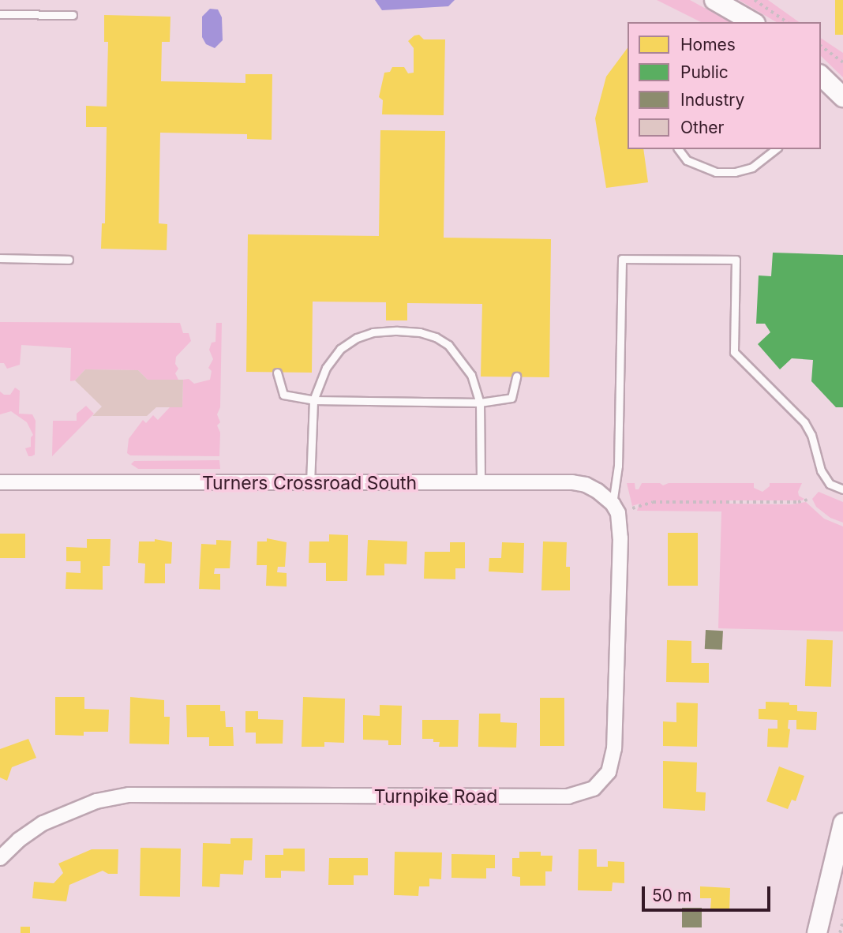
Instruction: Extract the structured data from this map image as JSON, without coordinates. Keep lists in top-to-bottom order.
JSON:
{
  "streets": {
    "street": ["Turners Crossroad South", "Turnpike Road"]
  },
  "crossings": [
    ["Turners Crossroad South", "Turnpike Road"]
  ],
  "legend": [
    "Homes",
    "Public",
    "Industry",
    "Other"
  ],
  "scale_bar": "50 m"
}
